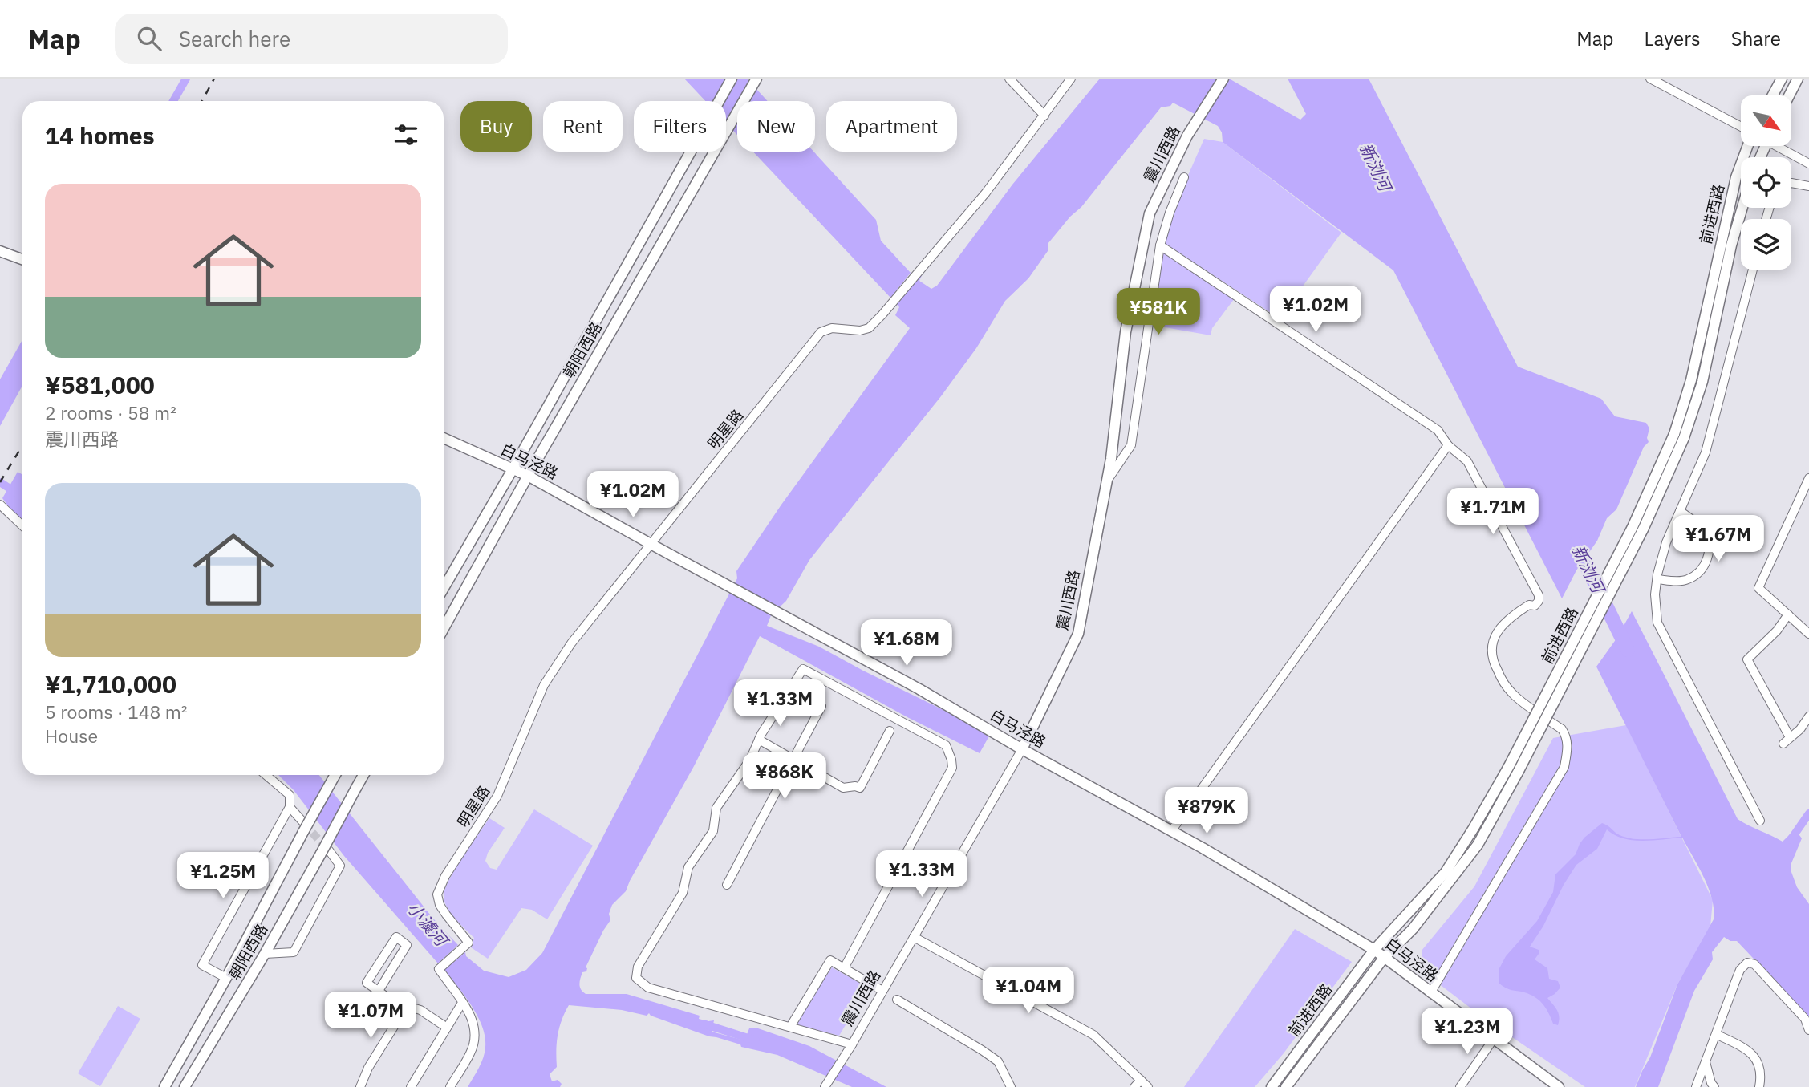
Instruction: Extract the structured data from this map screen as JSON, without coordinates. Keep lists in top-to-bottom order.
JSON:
{
  "streets": {
    "main road": [
      "震川西路",
      "前进西路",
      "朝阳西路",
      "白马泾路"
    ],
    "street": ["明星路"]
  },
  "crossings": [
    ["震川西路", "白马泾路"],
    ["前进西路", "白马泾路"],
    ["朝阳西路", "白马泾路"],
    ["明星路", "白马泾路"]
  ],
  "water": ["新浏河", "小澞河"],
  "north": "bottom right",
  "page": {
    "header": "Map",
    "search": "Search here",
    "nav": ["Map", "Layers", "Share"],
    "chip": [
      "Buy",
      "Rent",
      "Filters",
      "New",
      "Apartment"
    ],
    "heading": "14 homes",
    "list": [
      {
        "name": "¥581,000",
        "note": "2 rooms · 58 m² · 震川西路"
      },
      {
        "name": "¥1,710,000",
        "note": "5 rooms · 148 m² · House"
      }
    ],
    "price": [
      "¥1.02M",
      "¥581K",
      "¥1.02M",
      "¥1.71M",
      "¥1.67M",
      "¥1.68M",
      "¥1.33M",
      "¥868K",
      "¥879K",
      "¥1.33M",
      "¥1.25M",
      "¥1.04M",
      "¥1.07M",
      "¥1.23M"
    ]
  }
}
